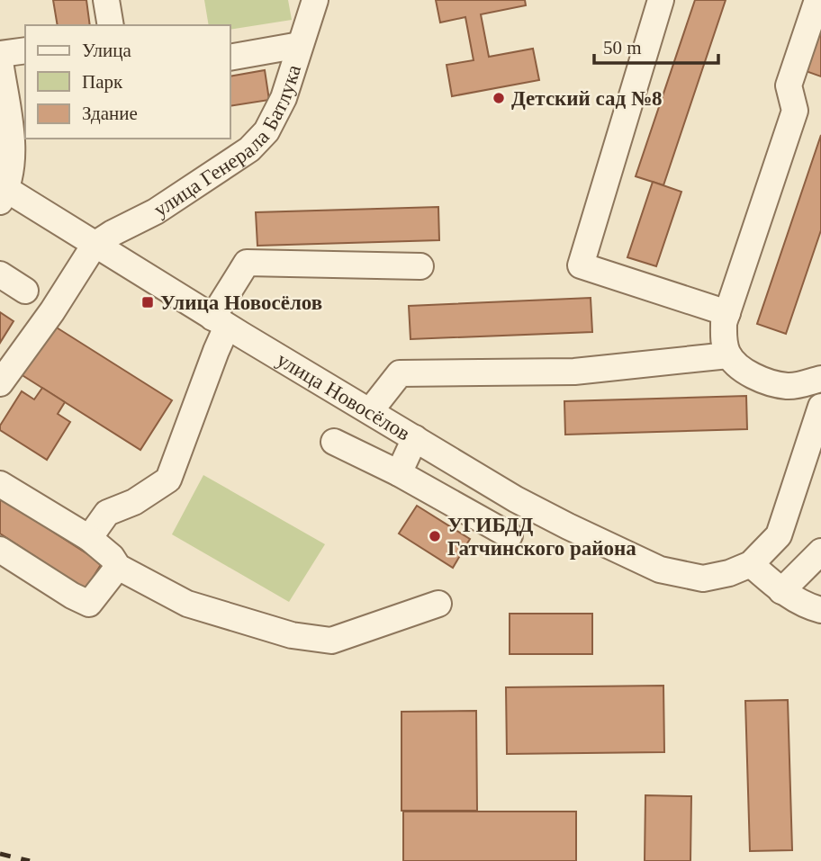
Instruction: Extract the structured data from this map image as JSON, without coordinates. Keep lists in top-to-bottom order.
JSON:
{
  "streets": {
    "street": ["улица Генерала Батлука", "улица Новосёлов"]
  },
  "crossings": [
    ["улица Генерала Батлука", "улица Новосёлов"]
  ],
  "places": {
    "other": ["Детский сад №8", "УГИБДД Гатчинского района"],
    "transit": ["Улица Новосёлов"]
  },
  "legend": ["Улица", "Парк", "Здание"],
  "scale_bar": "50 m"
}
